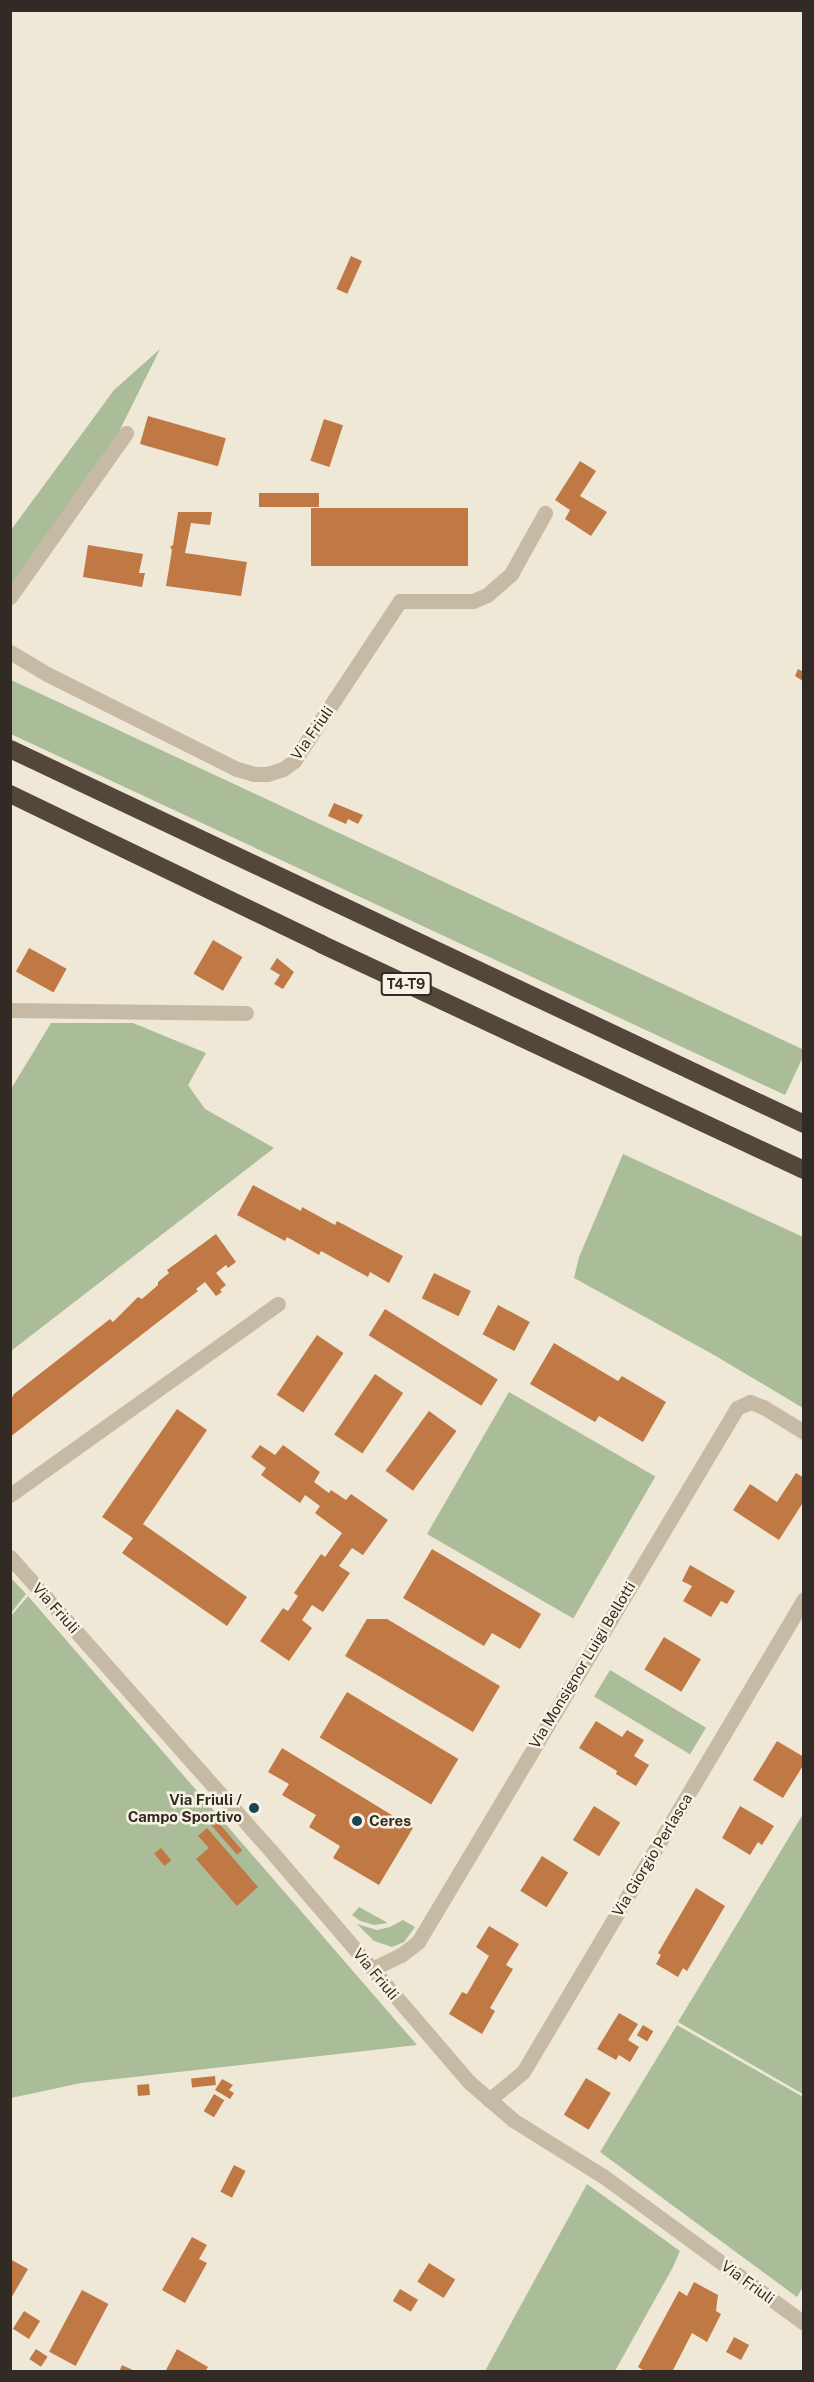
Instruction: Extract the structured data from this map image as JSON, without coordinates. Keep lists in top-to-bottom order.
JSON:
{
  "streets": {
    "highway": ["T4-T9"],
    "street": ["Via Friuli", "Via Monsignor Luigi Bellotti", "Via Giorgio Perlasca"]
  },
  "crossings": [
    ["Via Friuli", "Via Monsignor Luigi Bellotti"],
    ["Via Friuli", "Via Giorgio Perlasca"]
  ],
  "places": ["Via Friuli / Campo Sportivo", "Ceres"]
}
